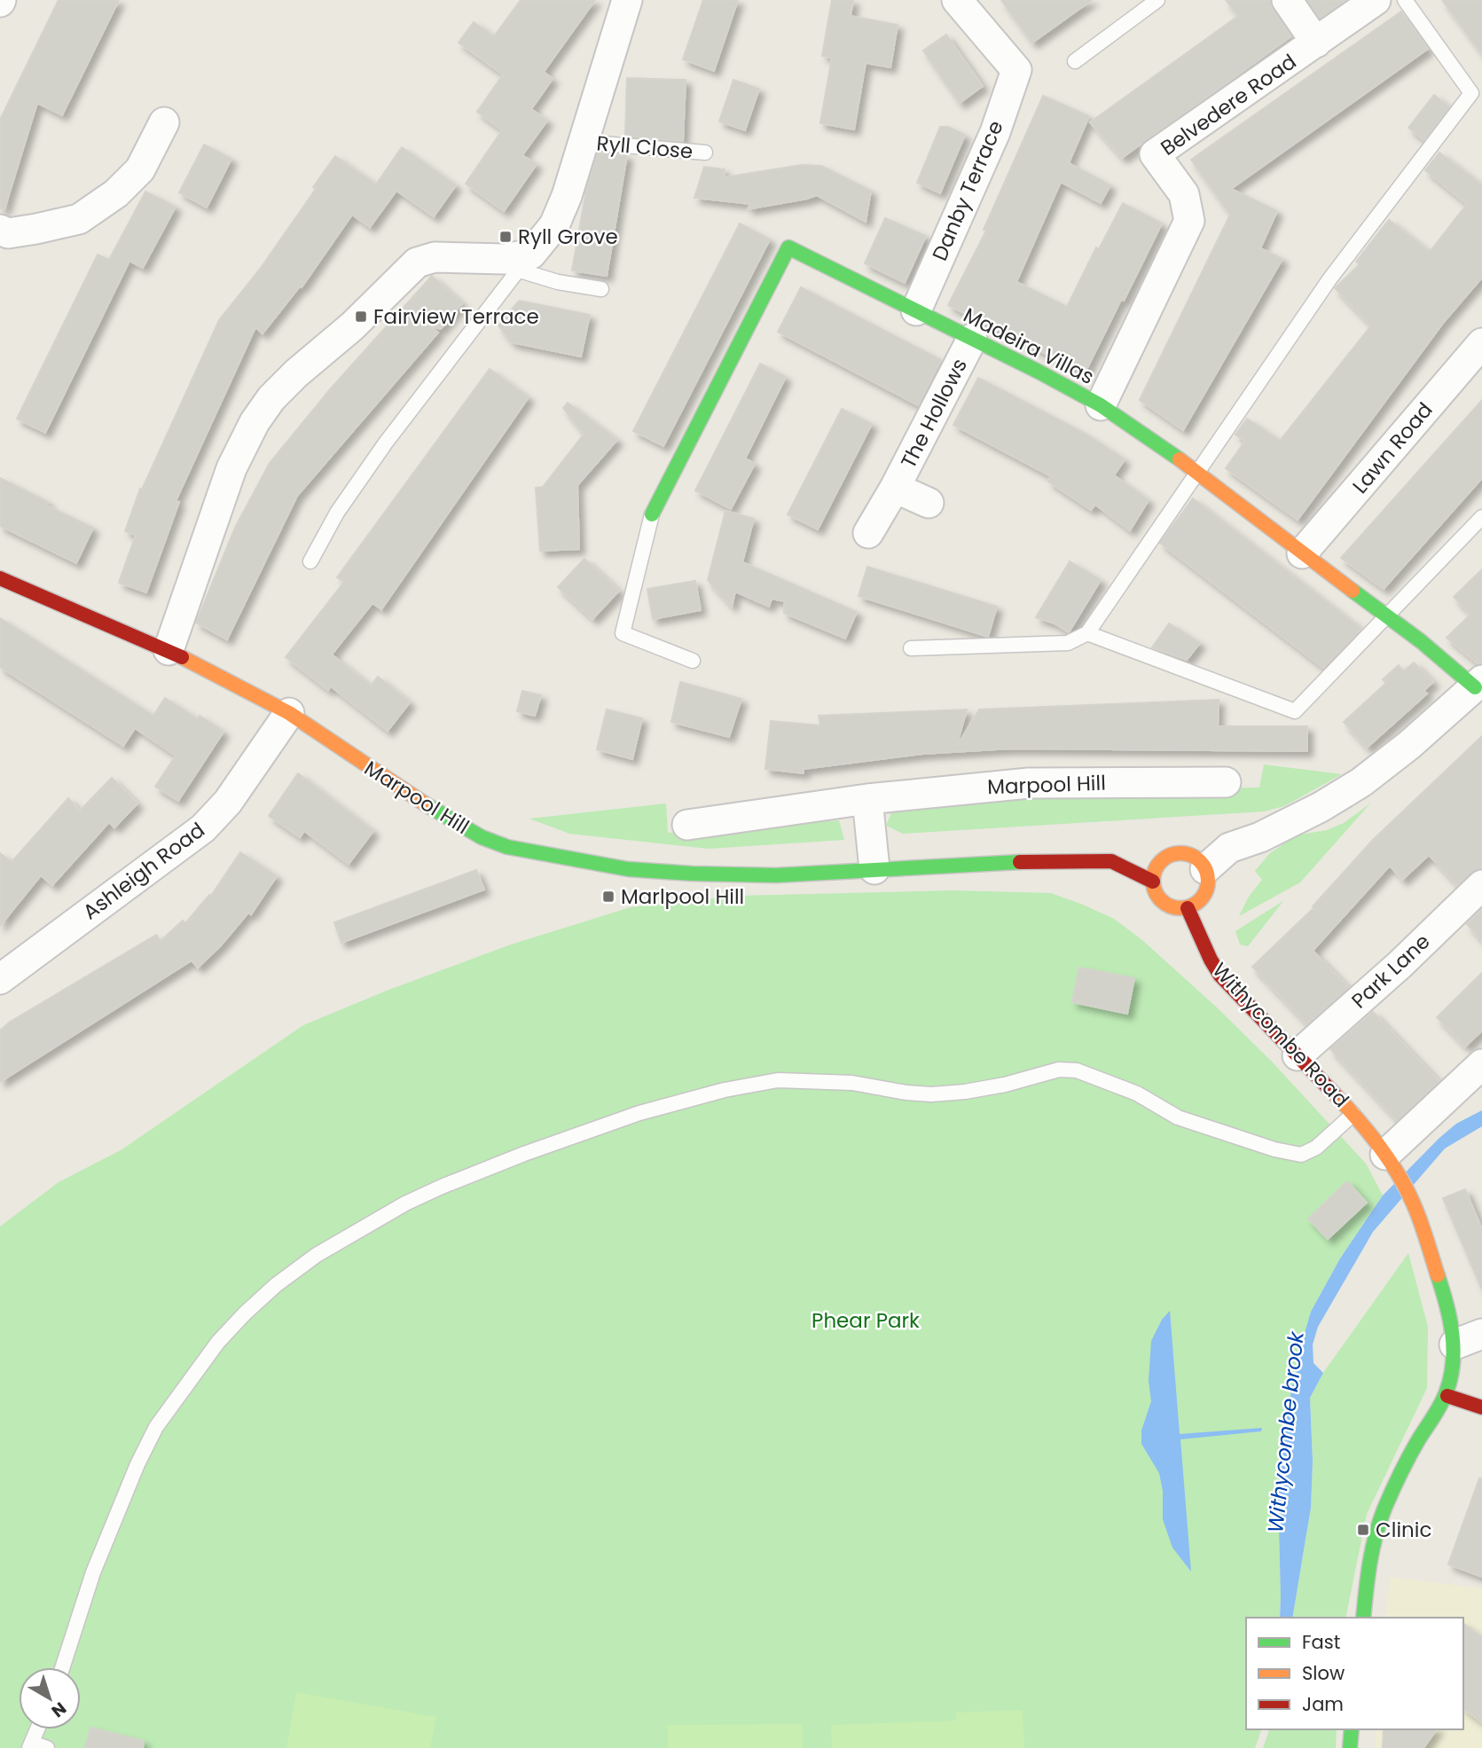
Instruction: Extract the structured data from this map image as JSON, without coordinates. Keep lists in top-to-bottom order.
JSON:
{
  "streets": {
    "street": [
      "Belvedere Road",
      "Danby Terrace",
      "Madeira Villas",
      "The Hollows",
      "Lawn Road",
      "Marpool Hill",
      "Ashleigh Road",
      "Park Lane",
      "Withycombe Road"
    ],
    "lane": ["Ryll Close"]
  },
  "crossings": [
    ["Belvedere Road", "Madeira Villas"],
    ["Danby Terrace", "Madeira Villas"],
    ["Madeira Villas", "The Hollows"],
    ["Madeira Villas", "Lawn Road"],
    ["Marpool Hill", "Ashleigh Road"],
    ["Marpool Hill", "Withycombe Road"],
    ["Park Lane", "Withycombe Road"]
  ],
  "water": ["Withycombe brook"],
  "parks": ["Phear Park"],
  "places": {
    "transit": [
      "Ryll Grove",
      "Fairview Terrace",
      "Marlpool Hill",
      "Clinic"
    ]
  },
  "legend": ["Fast", "Slow", "Jam"],
  "north": "bottom right"
}
